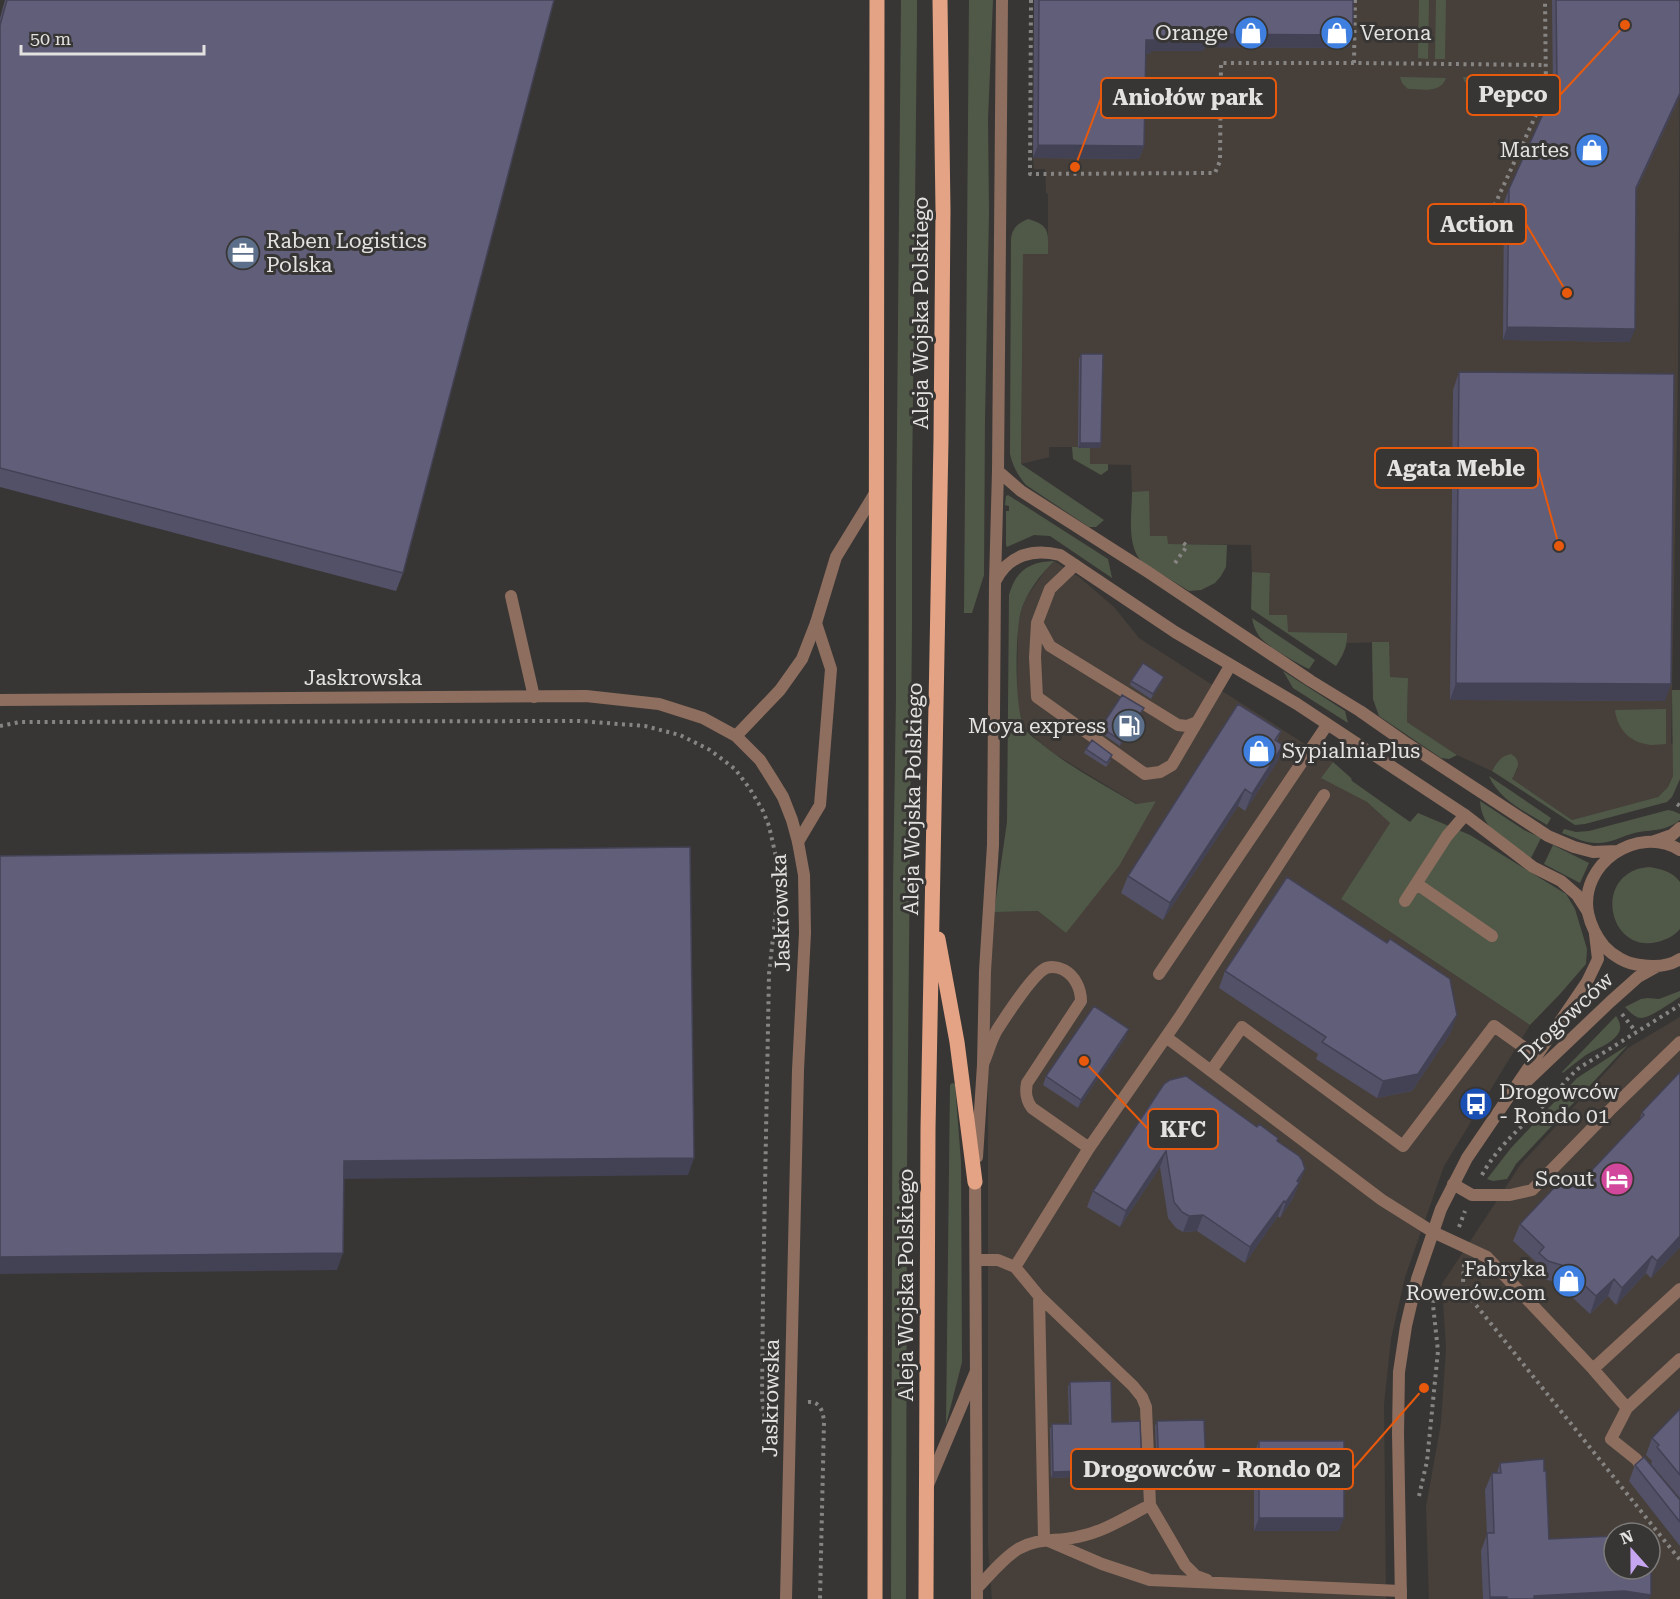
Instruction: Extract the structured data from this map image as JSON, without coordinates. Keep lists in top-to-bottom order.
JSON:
{
  "streets": {
    "main road": ["Aleja Wojska Polskiego"],
    "street": ["Jaskrowska", "Drogowców"]
  },
  "places": {
    "other": [
      "Pepco",
      "Aniołów park",
      "Action",
      "Agata Meble",
      "KFC",
      "Drogowców - Rondo 02"
    ],
    "shop": [
      "Orange",
      "Verona",
      "Martes",
      "SypialniaPlus",
      "Fabryka Rowerów.com"
    ],
    "office": ["Raben Logistics Polska"],
    "fuel station": ["Moya express"],
    "bus stop": ["Drogowców - Rondo 01"],
    "hotel": ["Scout"]
  },
  "scale_bar": "50 m",
  "north": "top"
}
